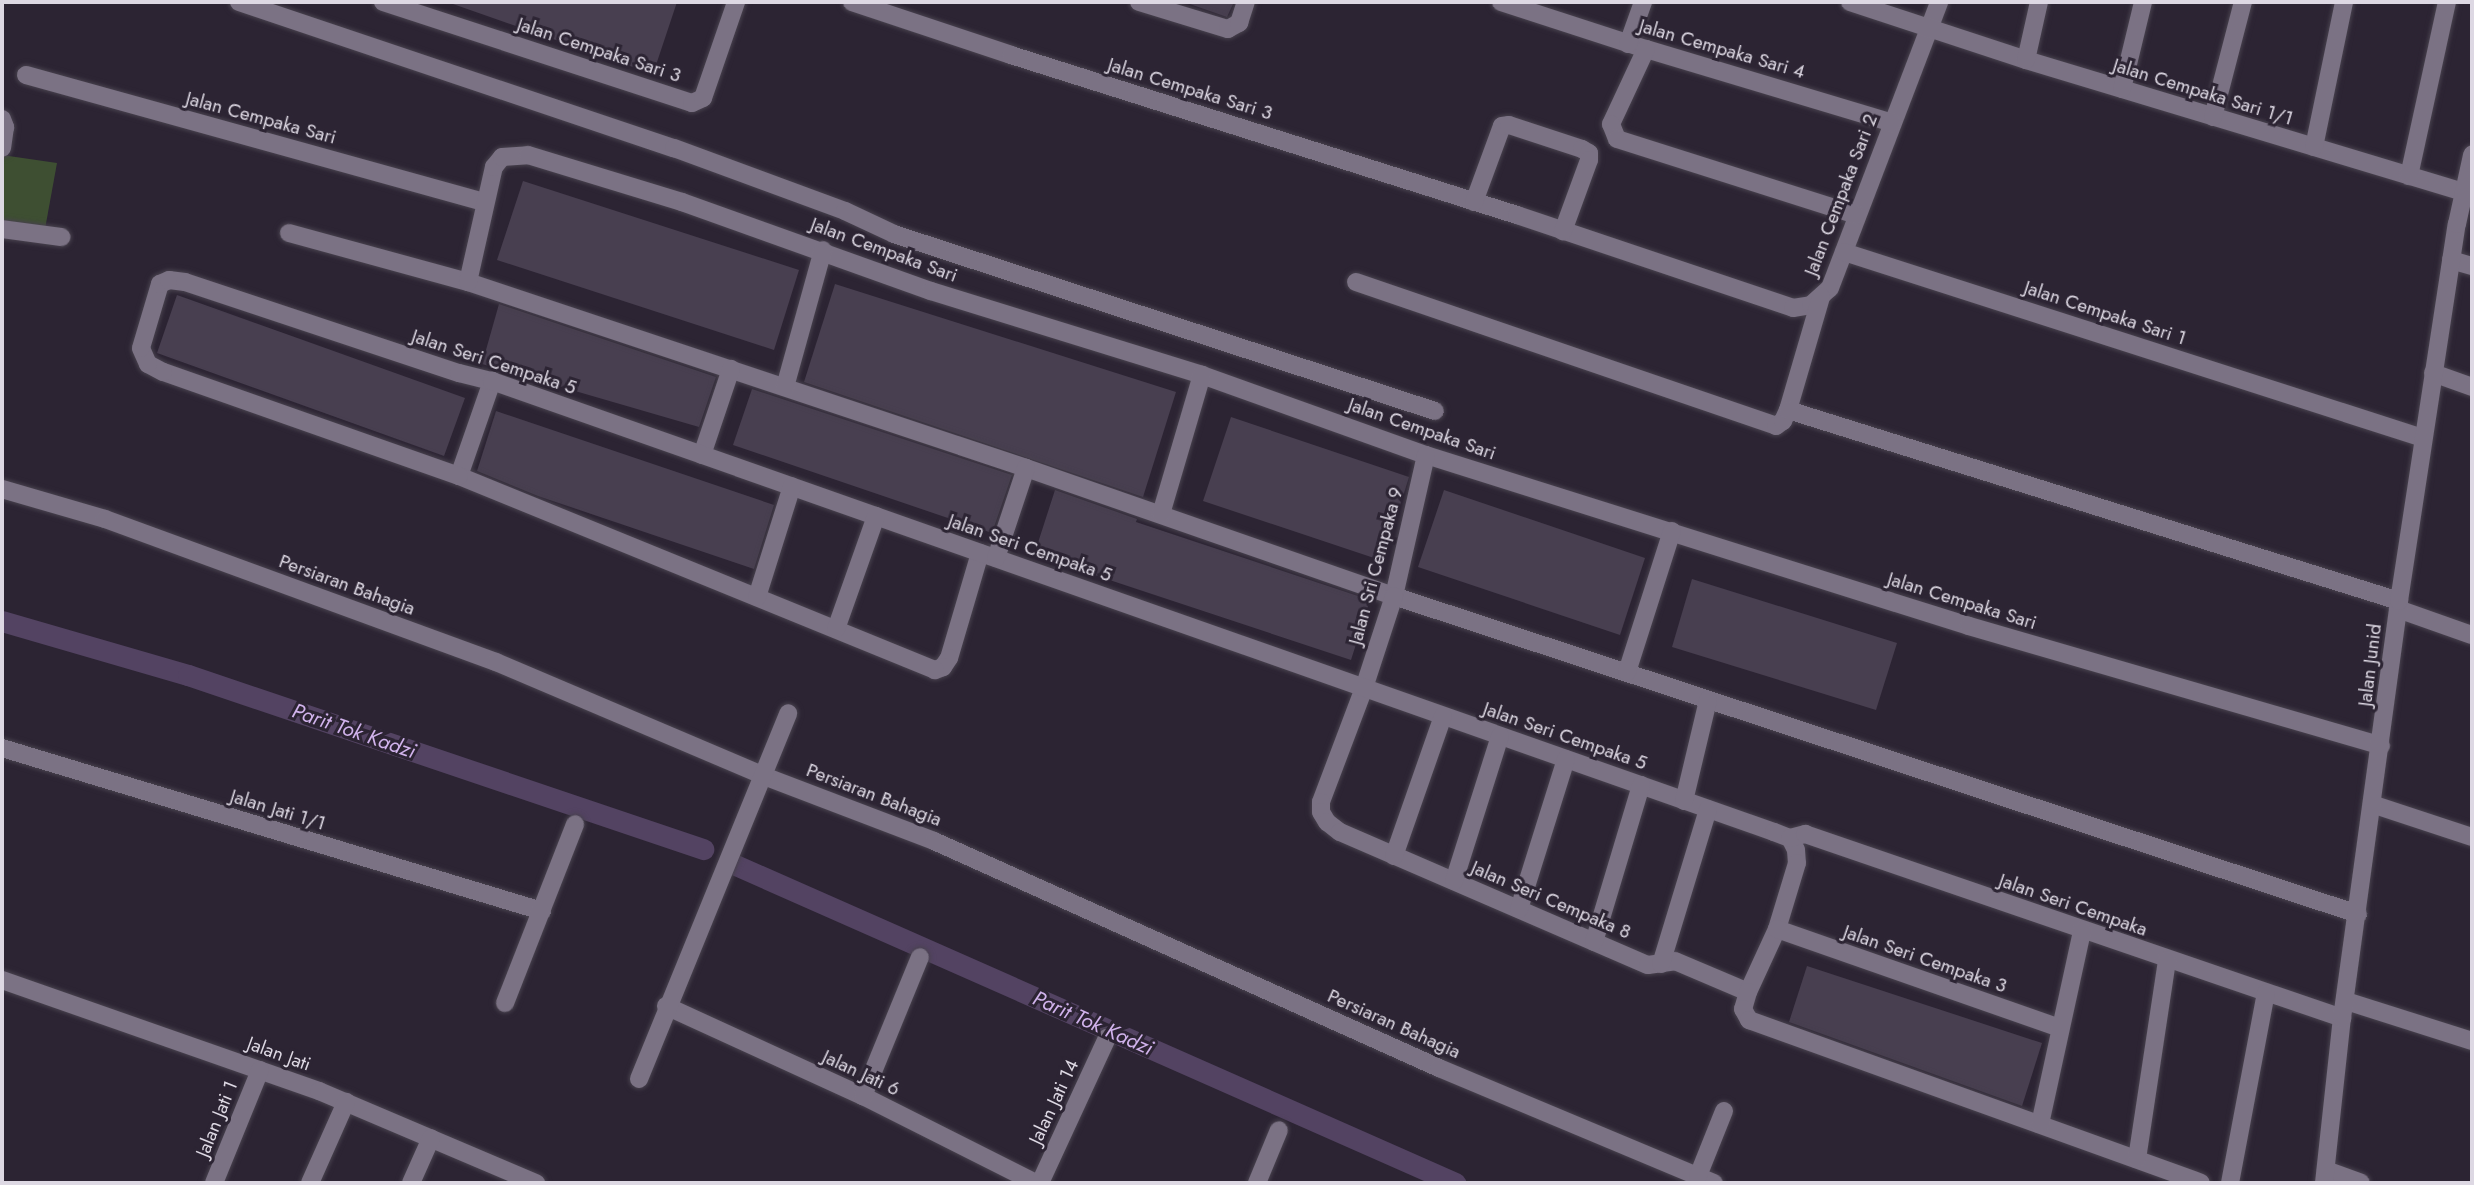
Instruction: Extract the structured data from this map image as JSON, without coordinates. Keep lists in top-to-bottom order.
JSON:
{
  "streets": {
    "street": [
      "Jalan Cempaka Sari 4",
      "Jalan Cempaka Sari 3",
      "Jalan Cempaka Sari 1/1",
      "Jalan Cempaka Sari",
      "Jalan Cempaka Sari 2",
      "Jalan Cempaka Sari 1",
      "Jalan Seri Cempaka 5",
      "Jalan Sri Cempaka 9",
      "Persiaran Bahagia",
      "Jalan Junid",
      "Jalan Jati 1/1",
      "Jalan Seri Cempaka 8",
      "Jalan Seri Cempaka",
      "Jalan Seri Cempaka 3",
      "Jalan Jati",
      "Jalan Jati 6",
      "Jalan Jati 14",
      "Jalan Jati 1"
    ]
  },
  "crossings": [
    ["Jalan Cempaka Sari 4", "Jalan Cempaka Sari 2"],
    ["Jalan Cempaka Sari 3", "Jalan Cempaka Sari 2"],
    ["Jalan Cempaka Sari 1/1", "Jalan Cempaka Sari 2"],
    ["Jalan Cempaka Sari 1/1", "Jalan Junid"],
    ["Jalan Cempaka Sari", "Jalan Sri Cempaka 9"],
    ["Jalan Cempaka Sari", "Jalan Junid"],
    ["Jalan Cempaka Sari 2", "Jalan Cempaka Sari 1"],
    ["Jalan Cempaka Sari 1", "Jalan Junid"],
    ["Jalan Seri Cempaka 5", "Jalan Sri Cempaka 9"],
    ["Jalan Seri Cempaka 5", "Jalan Seri Cempaka"],
    ["Jalan Sri Cempaka 9", "Jalan Seri Cempaka 8"],
    ["Jalan Junid", "Jalan Seri Cempaka"],
    ["Jalan Jati", "Jalan Jati 1"],
    ["Jalan Jati 6", "Jalan Jati 14"]
  ],
  "water": ["Parit Tok Kadzi"]
}
